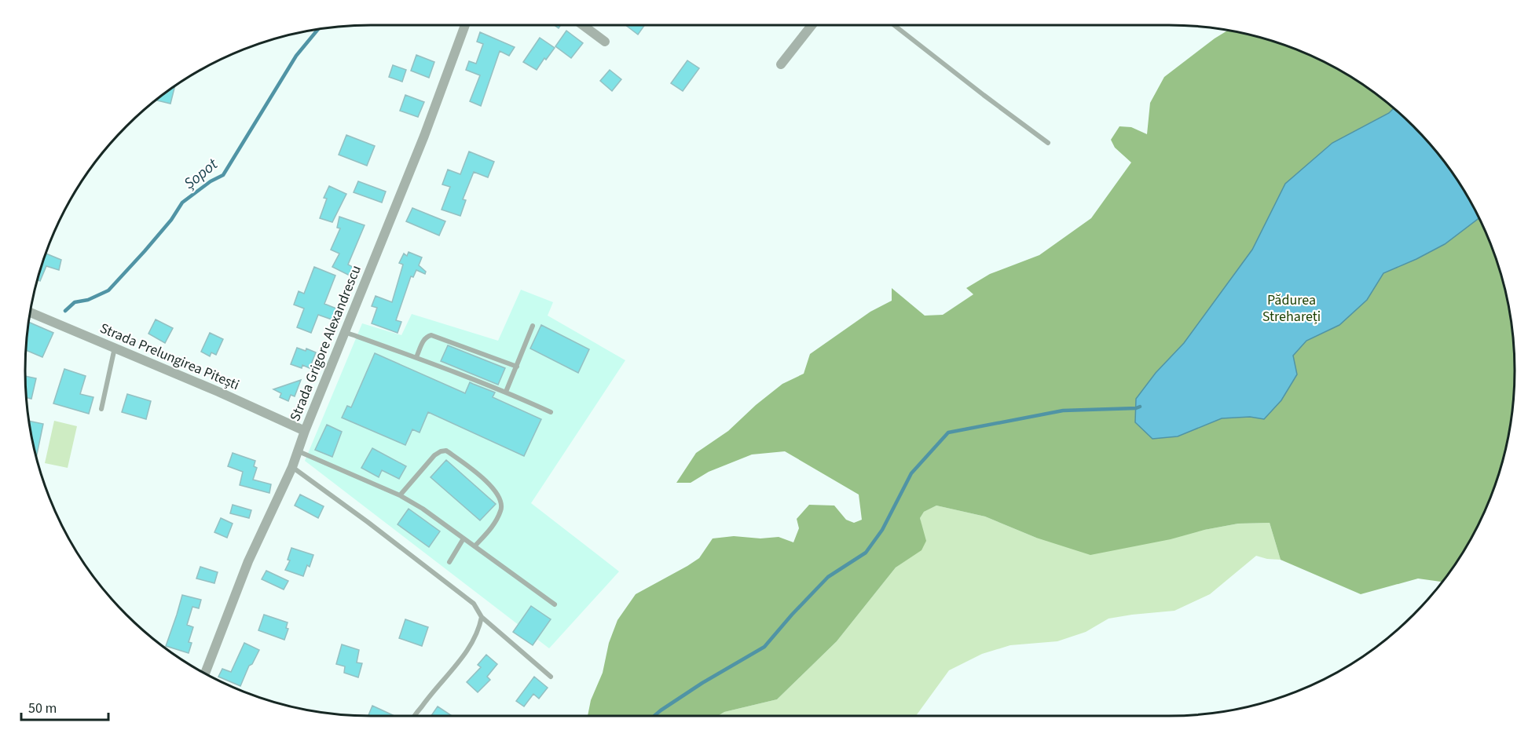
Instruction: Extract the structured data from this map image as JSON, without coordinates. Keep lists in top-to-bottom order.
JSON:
{
  "streets": {
    "street": ["Strada Grigore Alexandrescu", "Strada Prelungirea Pitești"]
  },
  "crossings": [
    ["Strada Grigore Alexandrescu", "Strada Prelungirea Pitești"]
  ],
  "water": ["Șopot"],
  "parks": ["Pădurea Strehareți"],
  "scale_bar": "50 m"
}
